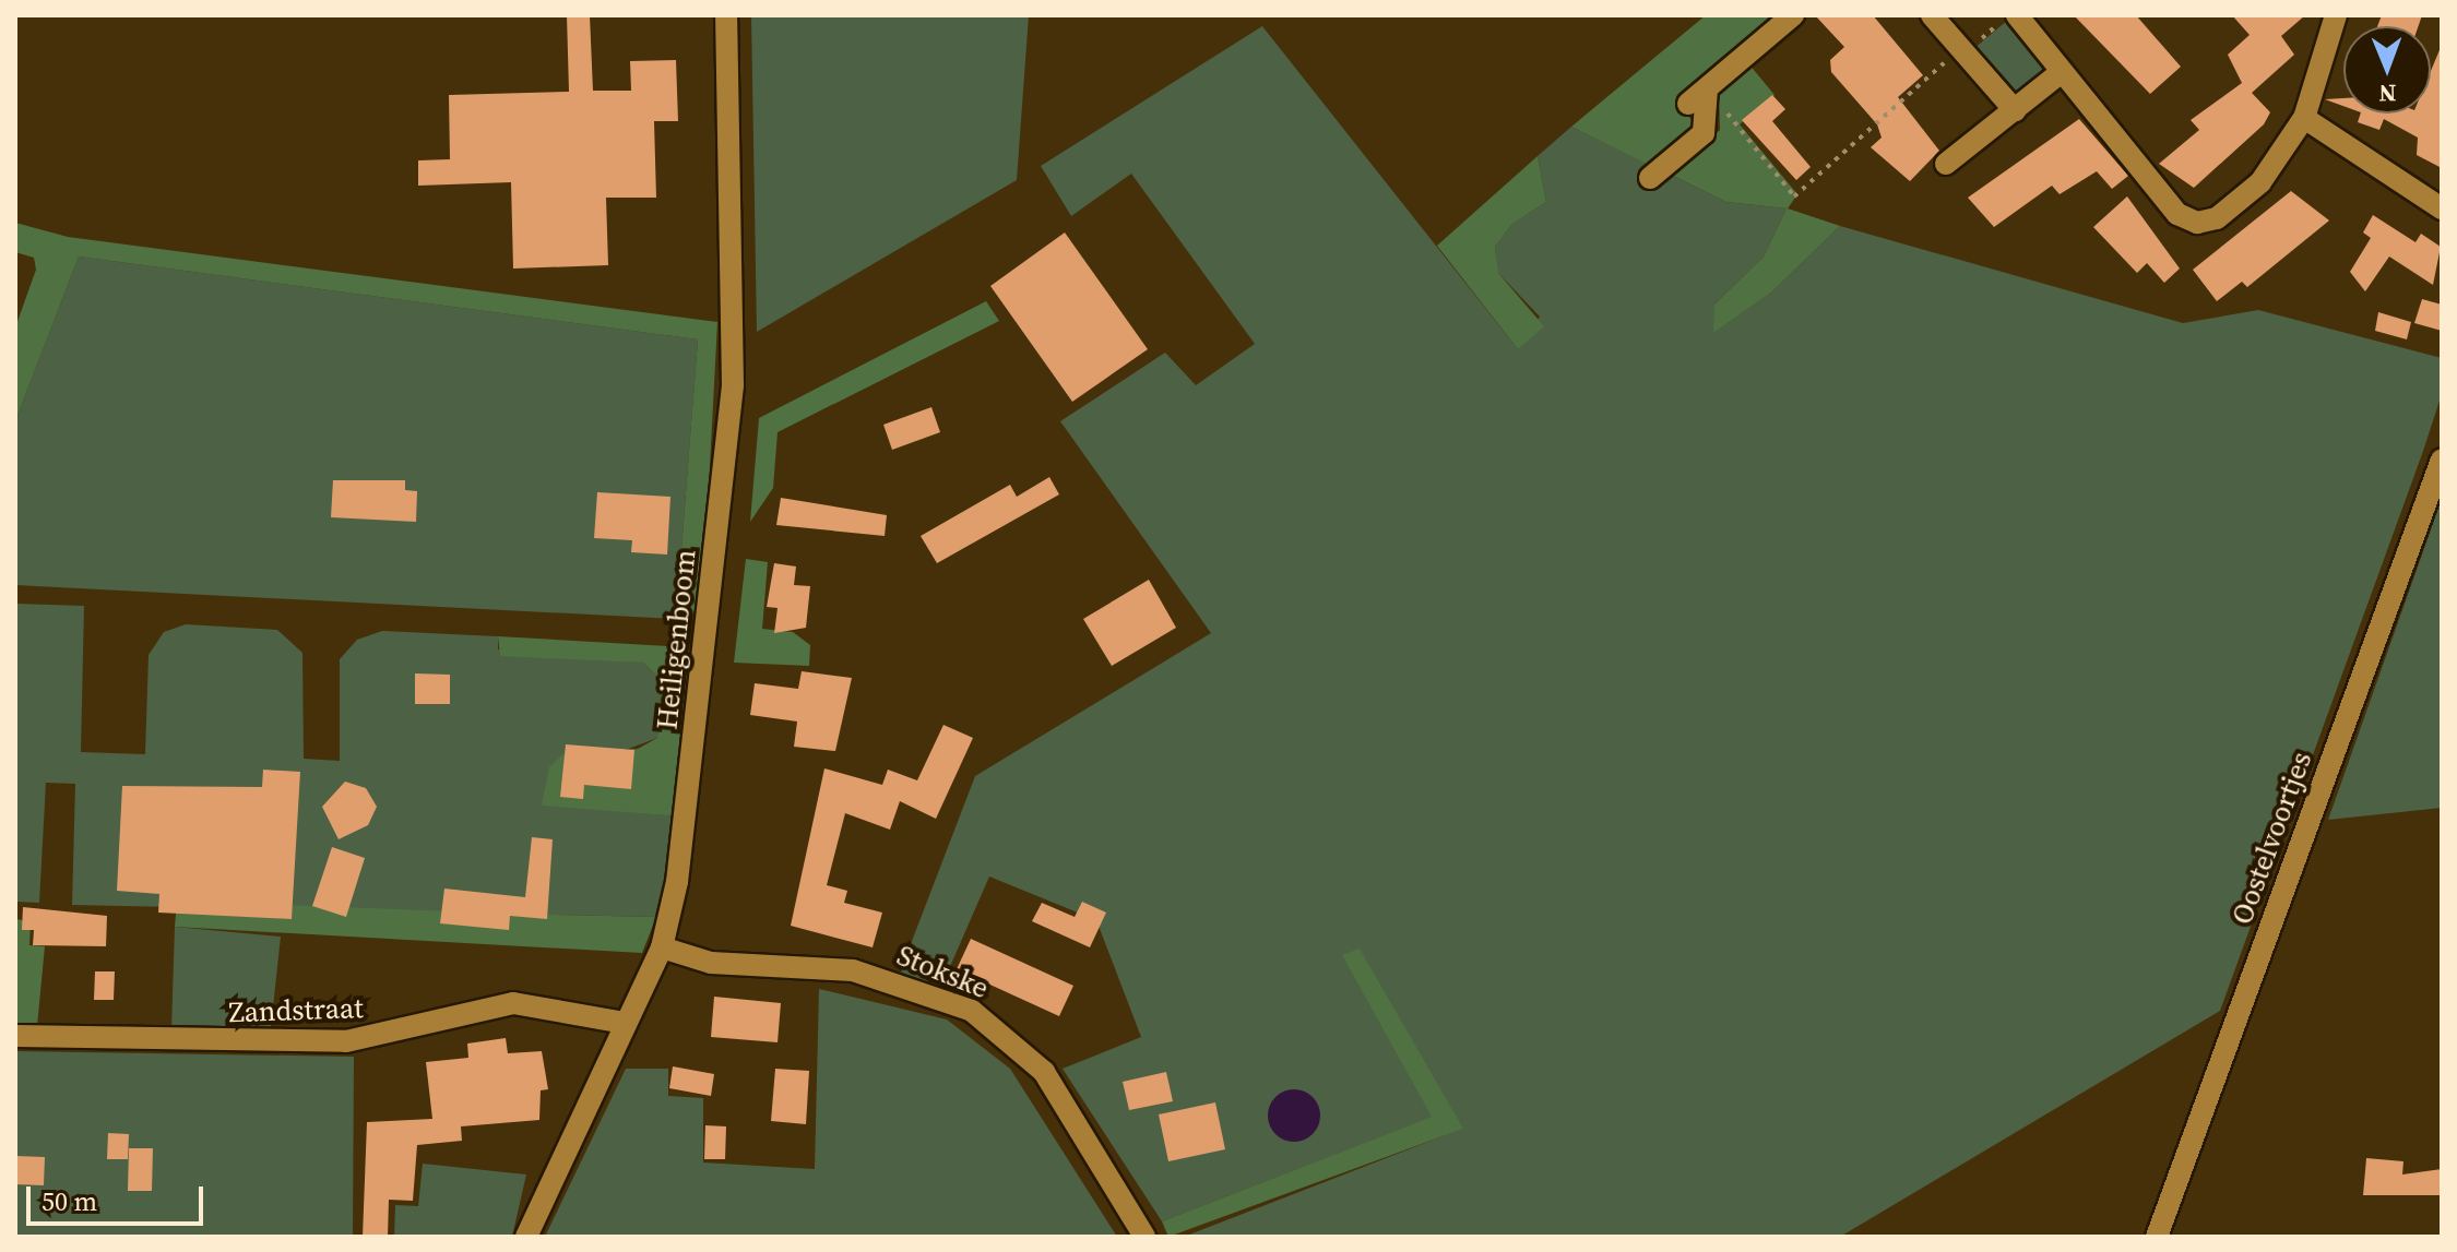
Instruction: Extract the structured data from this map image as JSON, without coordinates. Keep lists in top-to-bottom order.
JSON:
{
  "streets": {
    "street": [
      "Heiligenboom",
      "Oostelvoortjes",
      "Stokske",
      "Zandstraat"
    ]
  },
  "crossings": [
    ["Heiligenboom", "Stokske"],
    ["Heiligenboom", "Zandstraat"]
  ],
  "scale_bar": "50 m",
  "north": "bottom"
}
